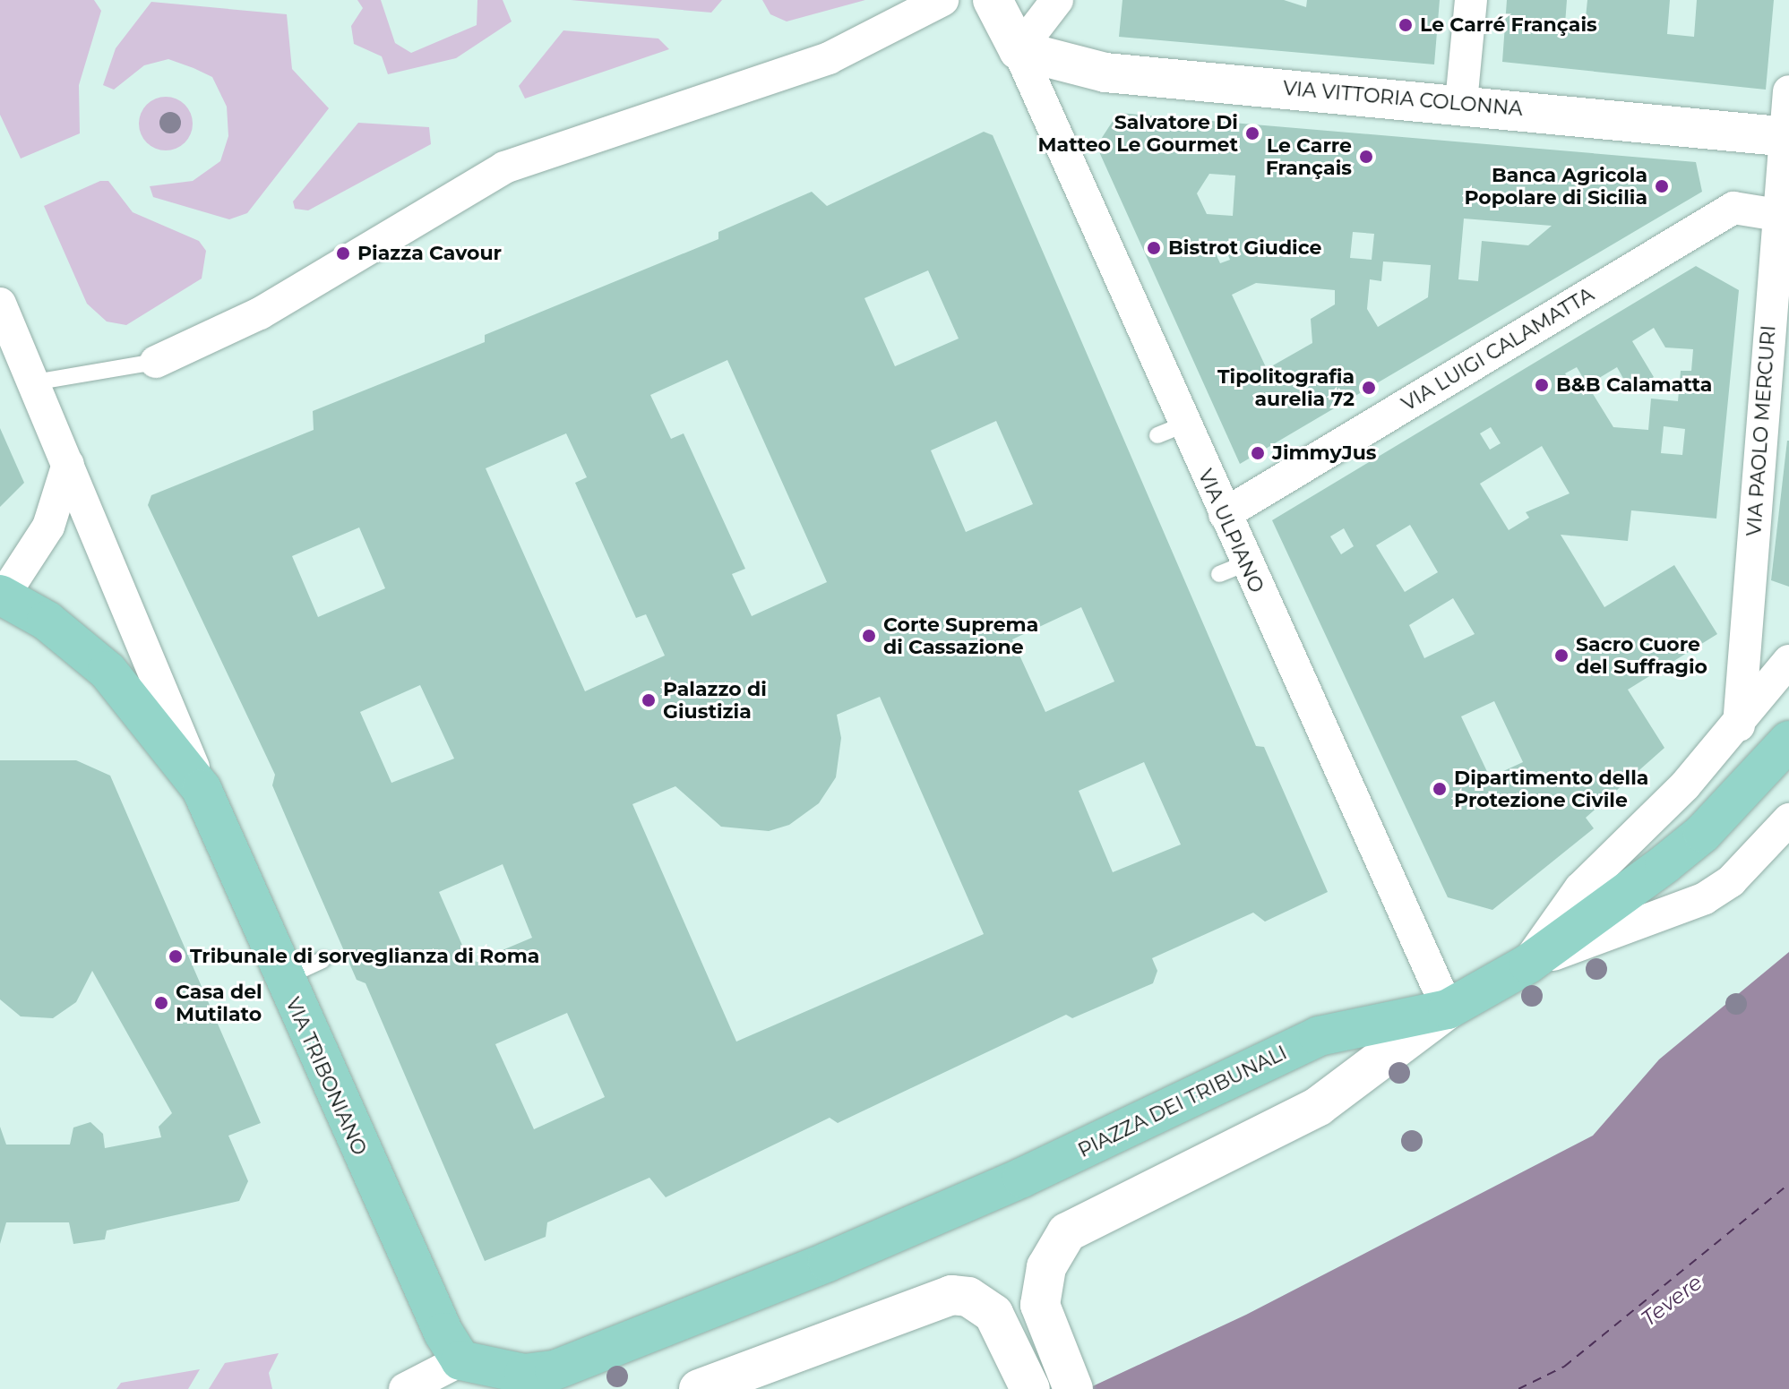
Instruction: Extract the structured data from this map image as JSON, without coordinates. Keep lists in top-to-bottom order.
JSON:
{
  "streets": {
    "main road": ["VIA TRIBONIANO", "PIAZZA DEI TRIBUNALI"],
    "street": [
      "VIA VITTORIA COLONNA",
      "VIA LUIGI CALAMATTA",
      "VIA PAOLO MERCURI",
      "VIA ULPIANO"
    ]
  },
  "crossings": [
    ["VIA VITTORIA COLONNA", "VIA PAOLO MERCURI"],
    ["VIA VITTORIA COLONNA", "VIA ULPIANO"],
    ["VIA LUIGI CALAMATTA", "VIA PAOLO MERCURI"],
    ["VIA LUIGI CALAMATTA", "VIA ULPIANO"],
    ["VIA ULPIANO", "PIAZZA DEI TRIBUNALI"],
    ["VIA TRIBONIANO", "PIAZZA DEI TRIBUNALI"]
  ],
  "water": ["Tevere"],
  "places": [
    "Le Carré Français",
    "Salvatore Di Matteo Le Gourmet",
    "Le Carre Français",
    "Banca Agricola Popolare di Sicilia",
    "Bistrot Giudice",
    "Piazza Cavour",
    "B&B Calamatta",
    "Tipolitografia aurelia 72",
    "JimmyJus",
    "Corte Suprema di Cassazione",
    "Sacro Cuore del Suffragio",
    "Palazzo di Giustizia",
    "Dipartimento della Protezione Civile",
    "Tribunale di sorveglianza di Roma",
    "Casa del Mutilato"
  ]
}
